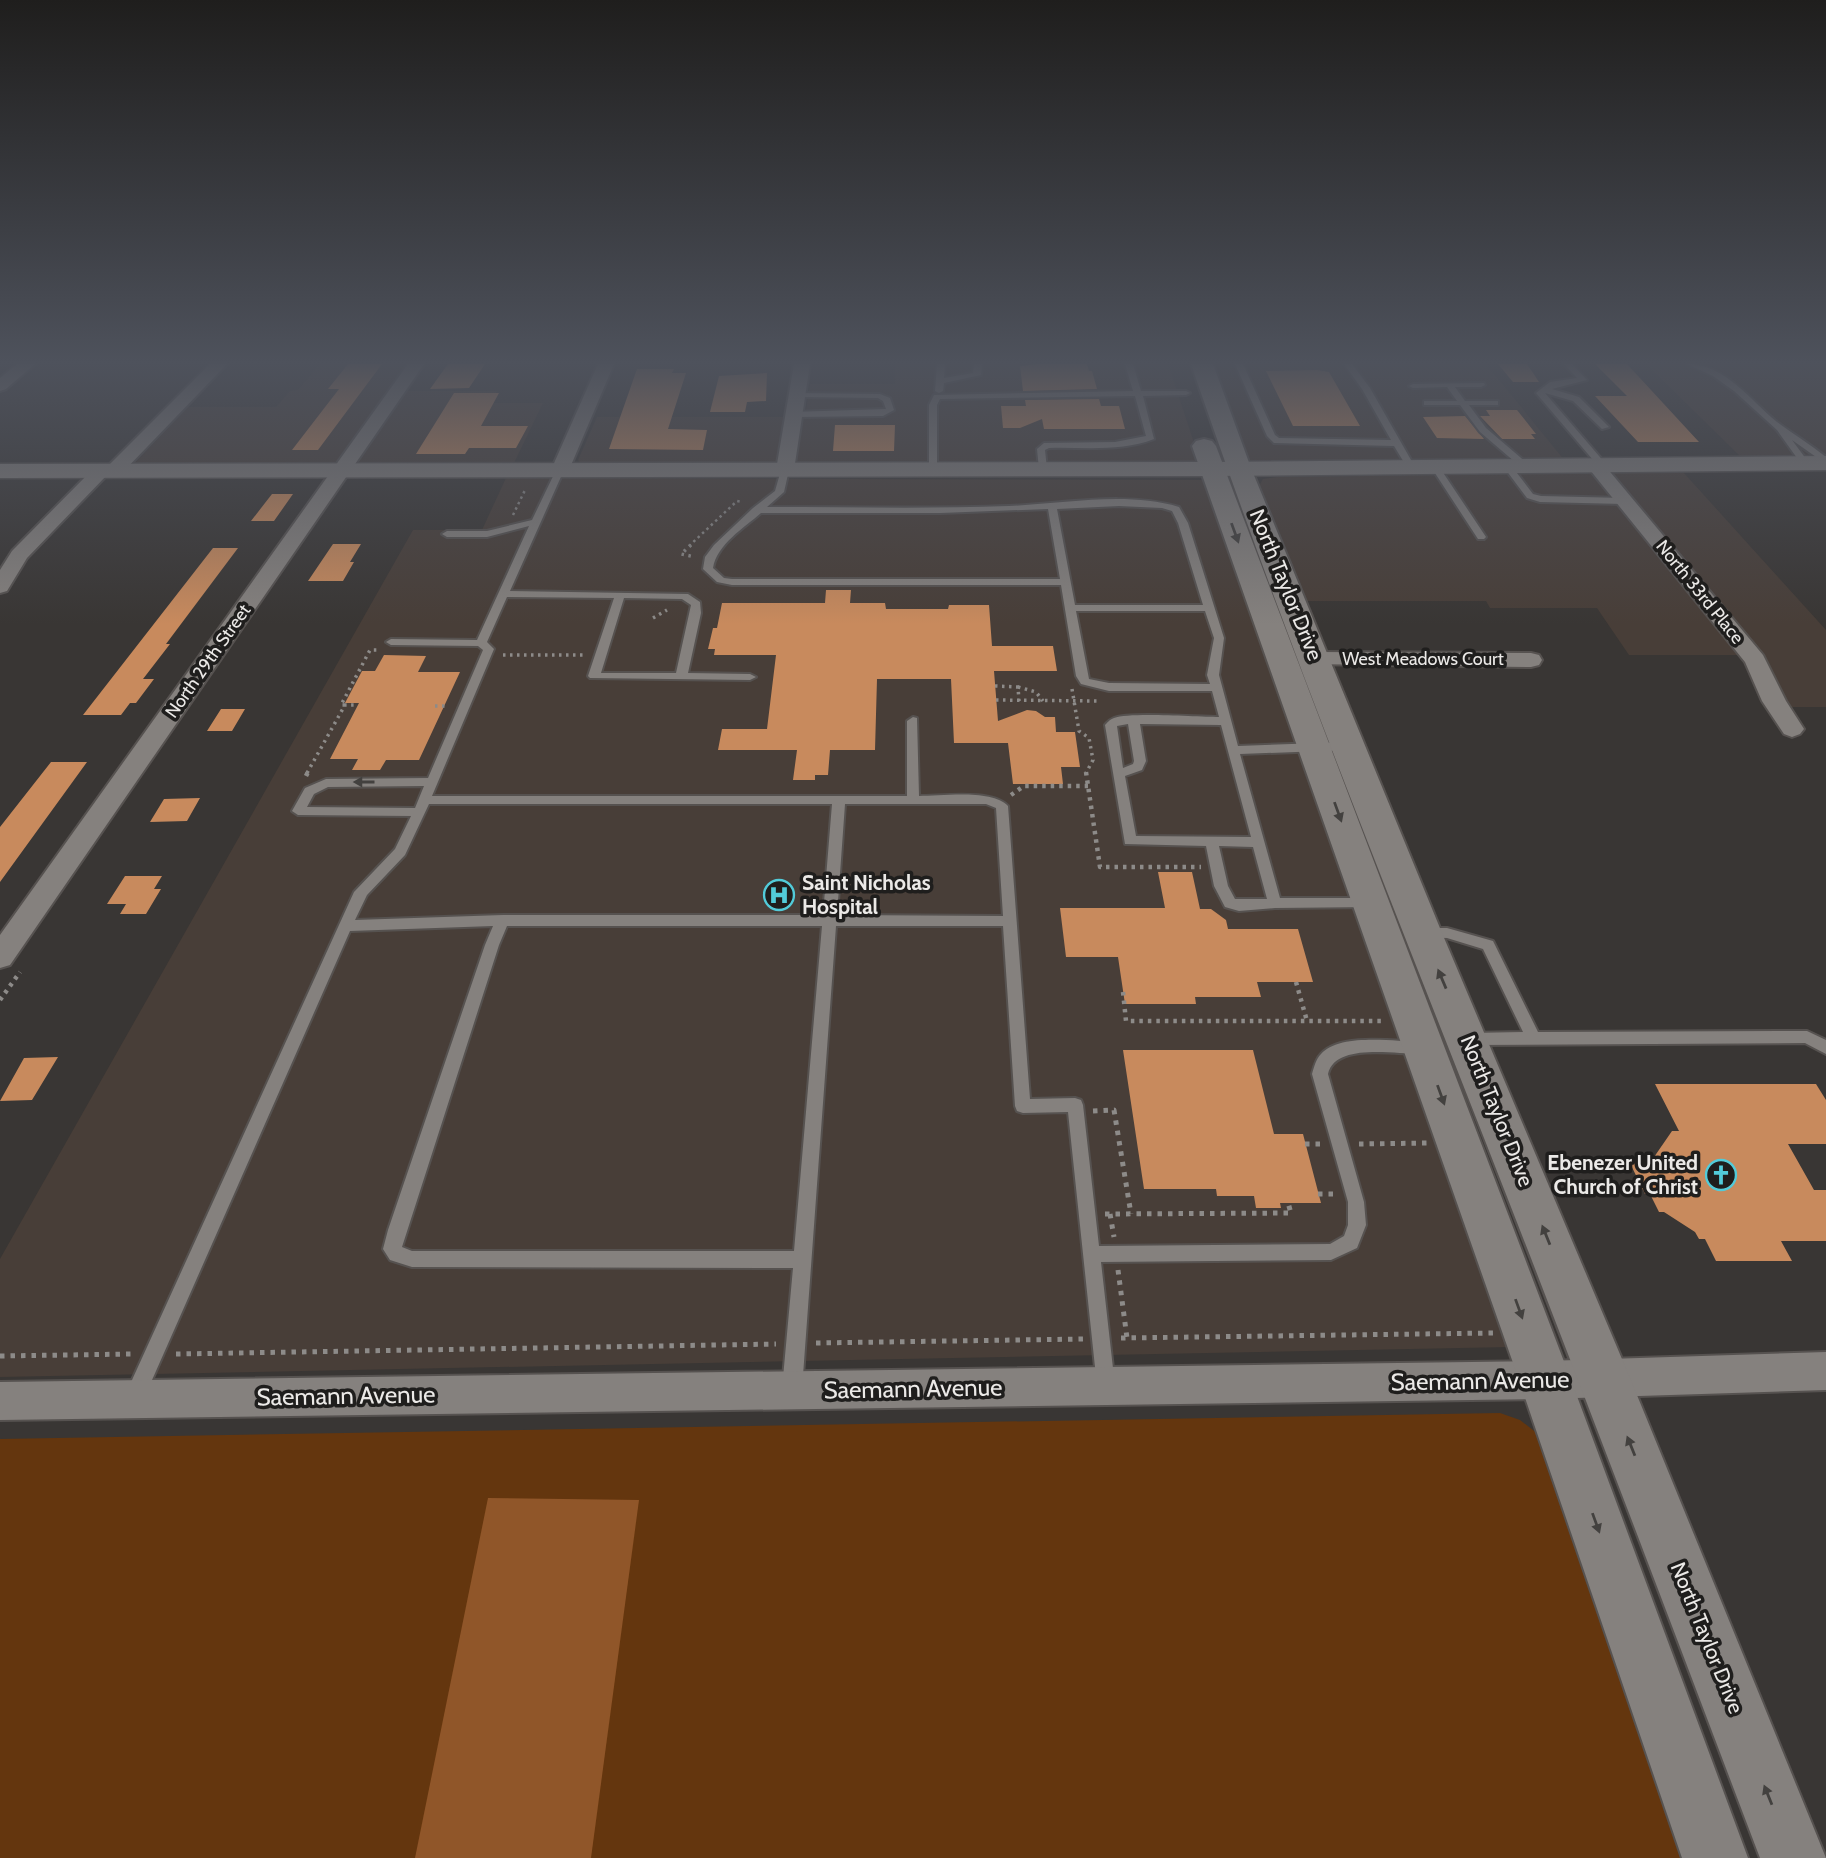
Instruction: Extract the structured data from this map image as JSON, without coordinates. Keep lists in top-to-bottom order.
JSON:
{
  "streets": {
    "main road": ["North Taylor Drive"],
    "street": [
      "North 33rd Place",
      "West Meadows Court",
      "North 29th Street",
      "Saemann Avenue"
    ]
  },
  "crossings": [
    ["North Taylor Drive", "West Meadows Court"],
    ["North Taylor Drive", "Saemann Avenue"]
  ],
  "places": {
    "hospital": ["Saint Nicholas Hospital"],
    "church": ["Ebenezer United Church of Christ"]
  }
}
